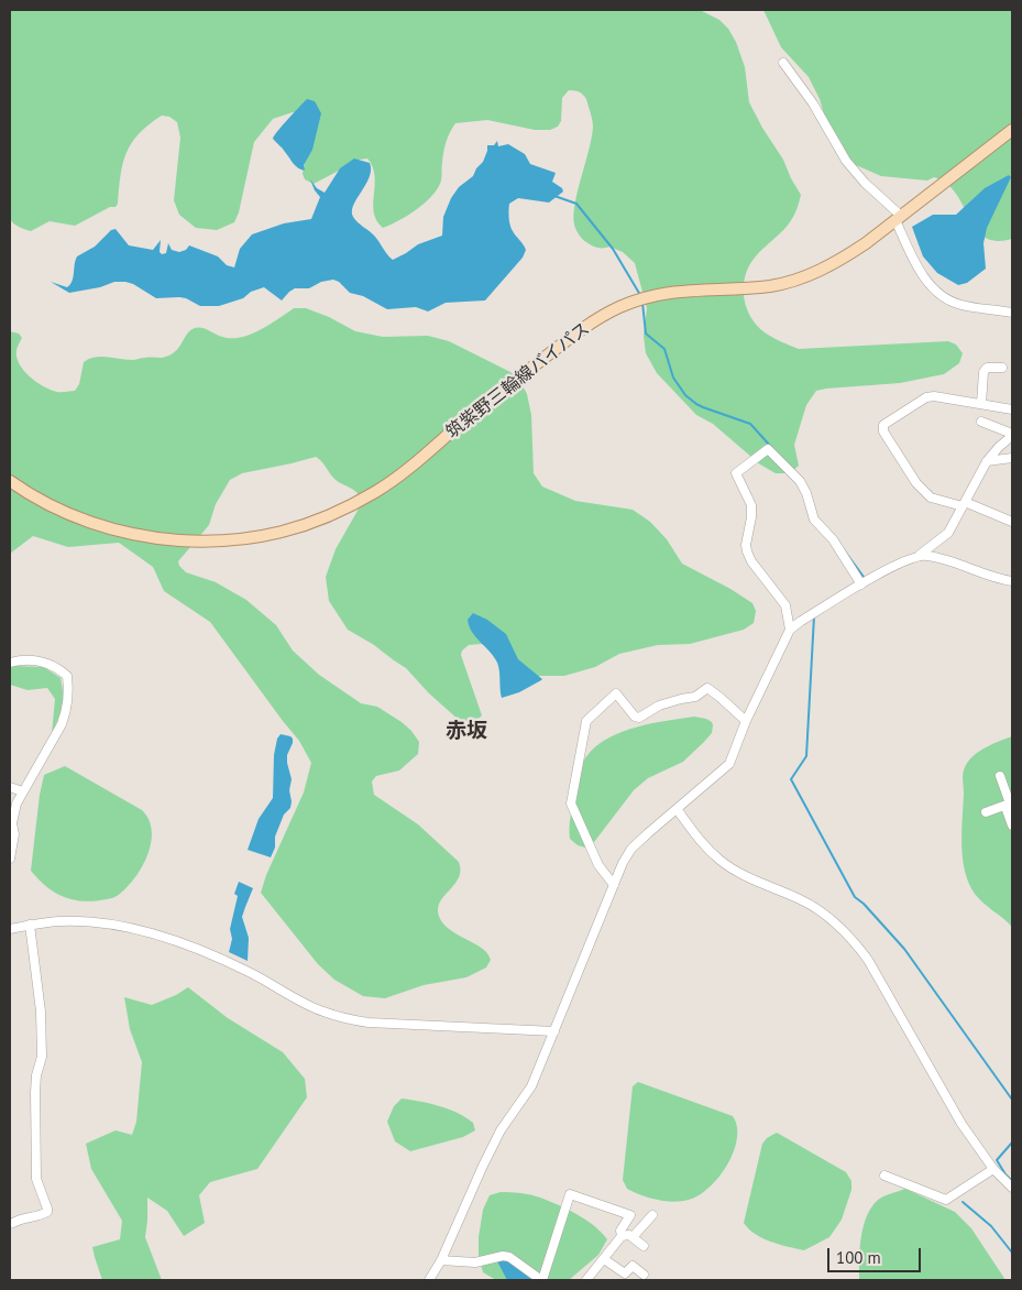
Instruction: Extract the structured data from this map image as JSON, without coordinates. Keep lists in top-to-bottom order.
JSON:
{
  "streets": {
    "main road": ["筑紫野三輪線バイパス"]
  },
  "districts": ["赤坂"],
  "scale_bar": "100 m"
}
